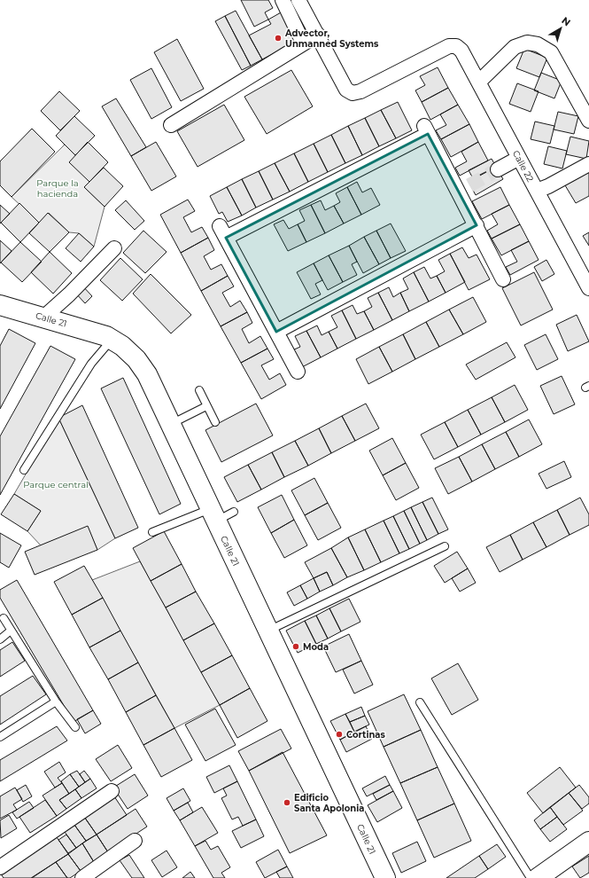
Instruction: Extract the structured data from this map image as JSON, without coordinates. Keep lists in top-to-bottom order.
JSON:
{
  "streets": {
    "street": ["Calle 22", "Calle 21"]
  },
  "parks": ["Parque la hacienda", "Parque central"],
  "places": [
    "Advector, Unmanned Systems",
    "Moda",
    "Cortinas",
    "Edificio Santa Apolonia"
  ],
  "north": "top right"
}
